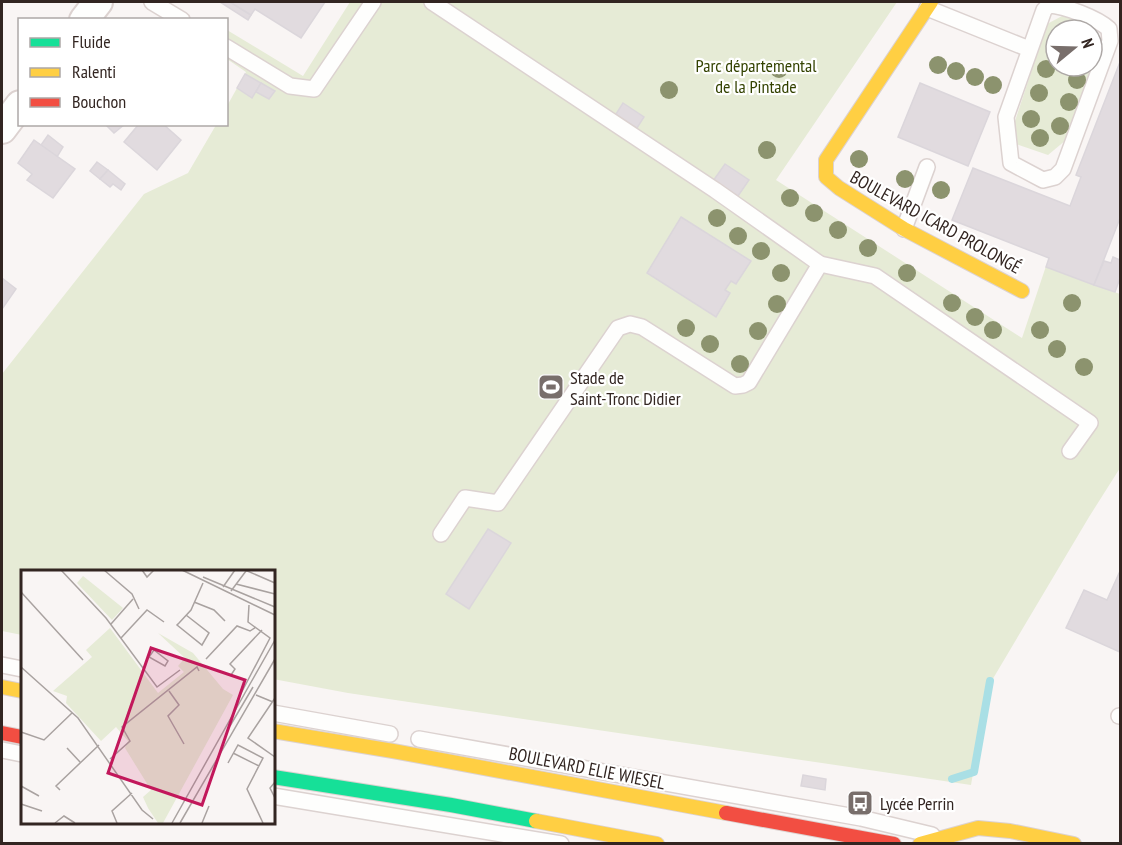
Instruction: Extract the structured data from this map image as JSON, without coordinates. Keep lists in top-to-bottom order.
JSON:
{
  "streets": {
    "street": ["BOULEVARD ICARD PROLONGÉ", "BOULEVARD ELIE WIESEL"]
  },
  "parks": ["Parc départemental de la Pintade"],
  "places": {
    "sports": ["Stade de Saint-Tronc Didier"],
    "bus stop": ["Lycée Perrin"]
  },
  "legend": ["Fluide", "Ralenti", "Bouchon"],
  "north": "right"
}
